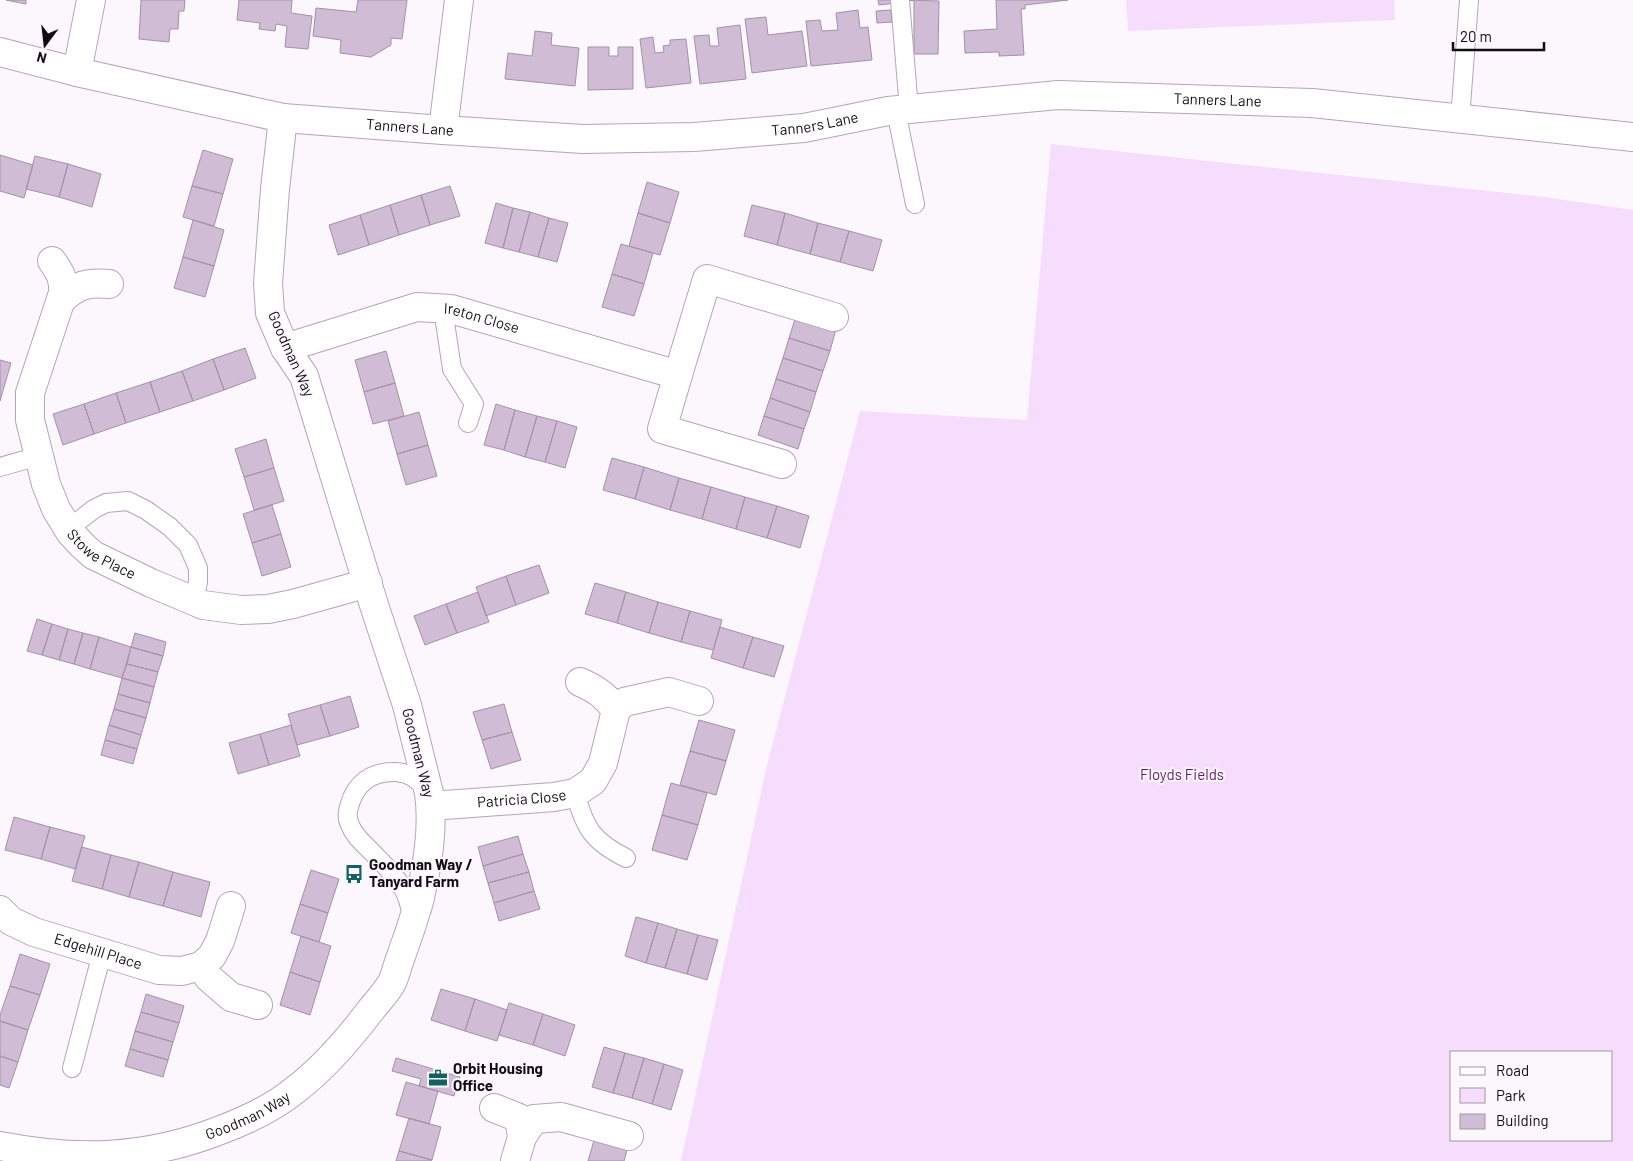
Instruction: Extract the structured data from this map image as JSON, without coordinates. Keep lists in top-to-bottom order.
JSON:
{
  "streets": {
    "street": [
      "Tanners Lane",
      "Ireton Close",
      "Goodman Way",
      "Stowe Place",
      "Patricia Close",
      "Edgehill Place"
    ]
  },
  "crossings": [
    ["Tanners Lane", "Goodman Way"],
    ["Ireton Close", "Goodman Way"],
    ["Goodman Way", "Stowe Place"],
    ["Goodman Way", "Patricia Close"]
  ],
  "parks": ["Floyds Fields"],
  "places": {
    "bus stop": ["Goodman Way / Tanyard Farm"],
    "office": ["Orbit Housing Office"]
  },
  "legend": ["Road", "Park", "Building"],
  "scale_bar": "20 m",
  "north": "bottom"
}
